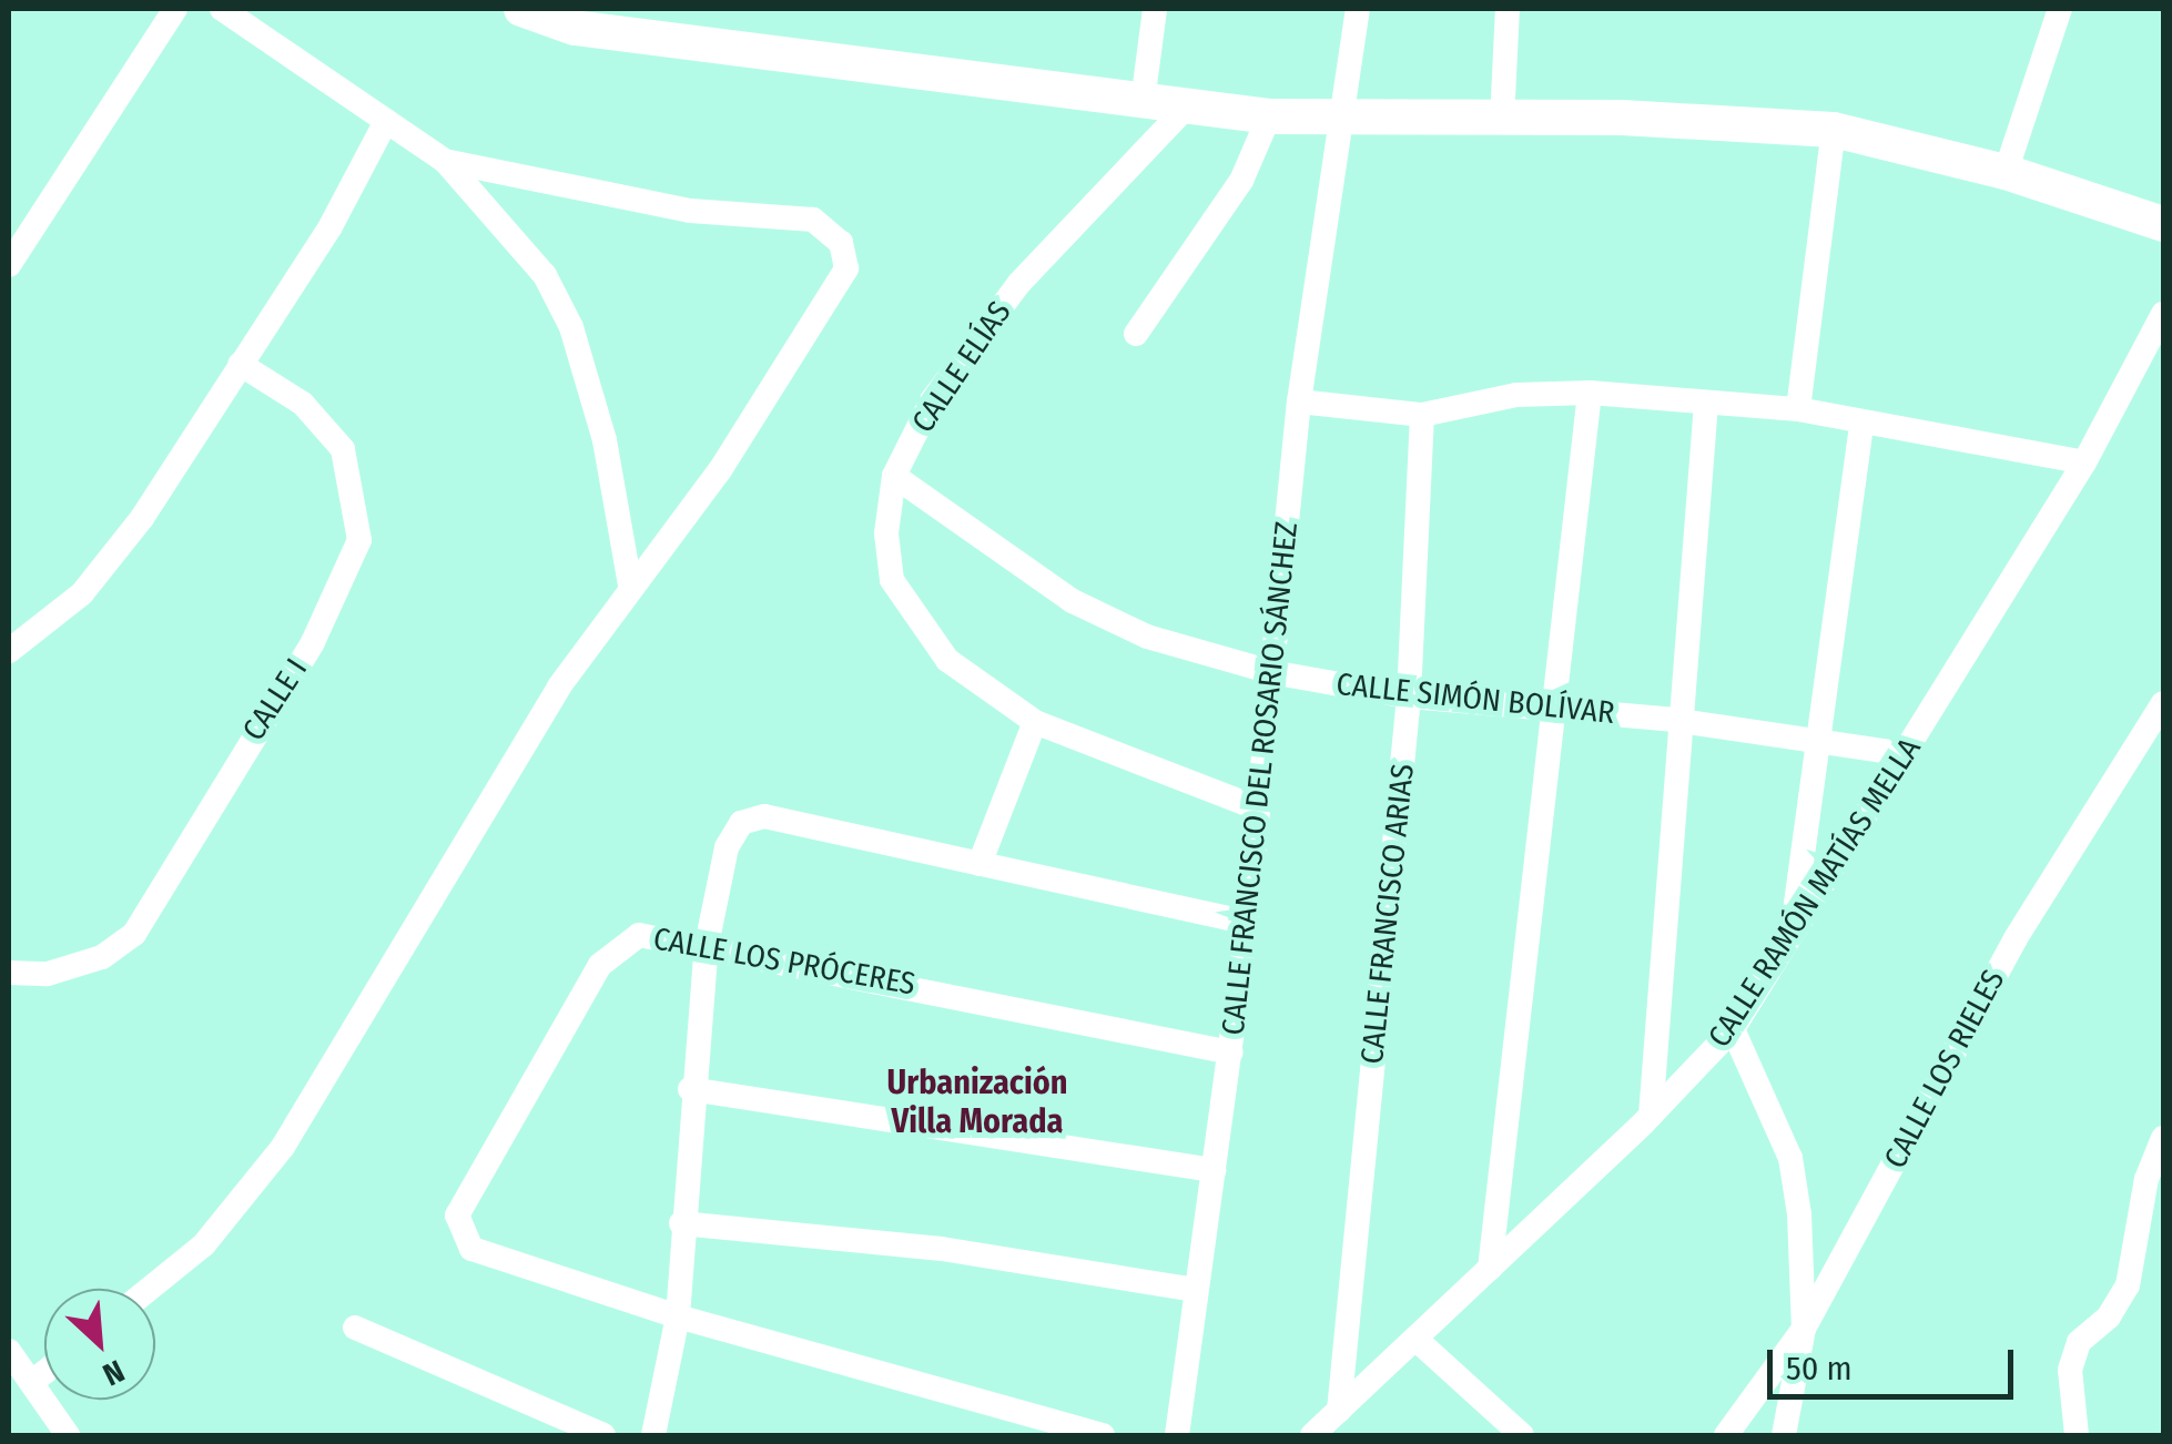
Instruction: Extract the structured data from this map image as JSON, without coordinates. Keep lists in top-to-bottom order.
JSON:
{
  "streets": {
    "street": [
      "CALLE ELÍAS",
      "CALLE SIMÓN BOLÍVAR",
      "CALLE I",
      "CALLE FRANCISCO DEL ROSARIO SÁNCHEZ",
      "CALLE RAMÓN MATÍAS MELLA",
      "CALLE FRANCISCO ARIAS",
      "CALLE LOS PRÓCERES",
      "CALLE LOS RIELES"
    ]
  },
  "crossings": [
    ["CALLE ELÍAS", "CALLE SIMÓN BOLÍVAR"],
    ["CALLE ELÍAS", "CALLE FRANCISCO DEL ROSARIO SÁNCHEZ"],
    ["CALLE SIMÓN BOLÍVAR", "CALLE FRANCISCO DEL ROSARIO SÁNCHEZ"],
    ["CALLE SIMÓN BOLÍVAR", "CALLE RAMÓN MATÍAS MELLA"],
    ["CALLE SIMÓN BOLÍVAR", "CALLE FRANCISCO ARIAS"],
    ["CALLE FRANCISCO DEL ROSARIO SÁNCHEZ", "CALLE LOS PRÓCERES"],
    ["CALLE RAMÓN MATÍAS MELLA", "CALLE FRANCISCO ARIAS"]
  ],
  "districts": ["Urbanización Villa Morada"],
  "scale_bar": "50 m",
  "north": "bottom right"
}
